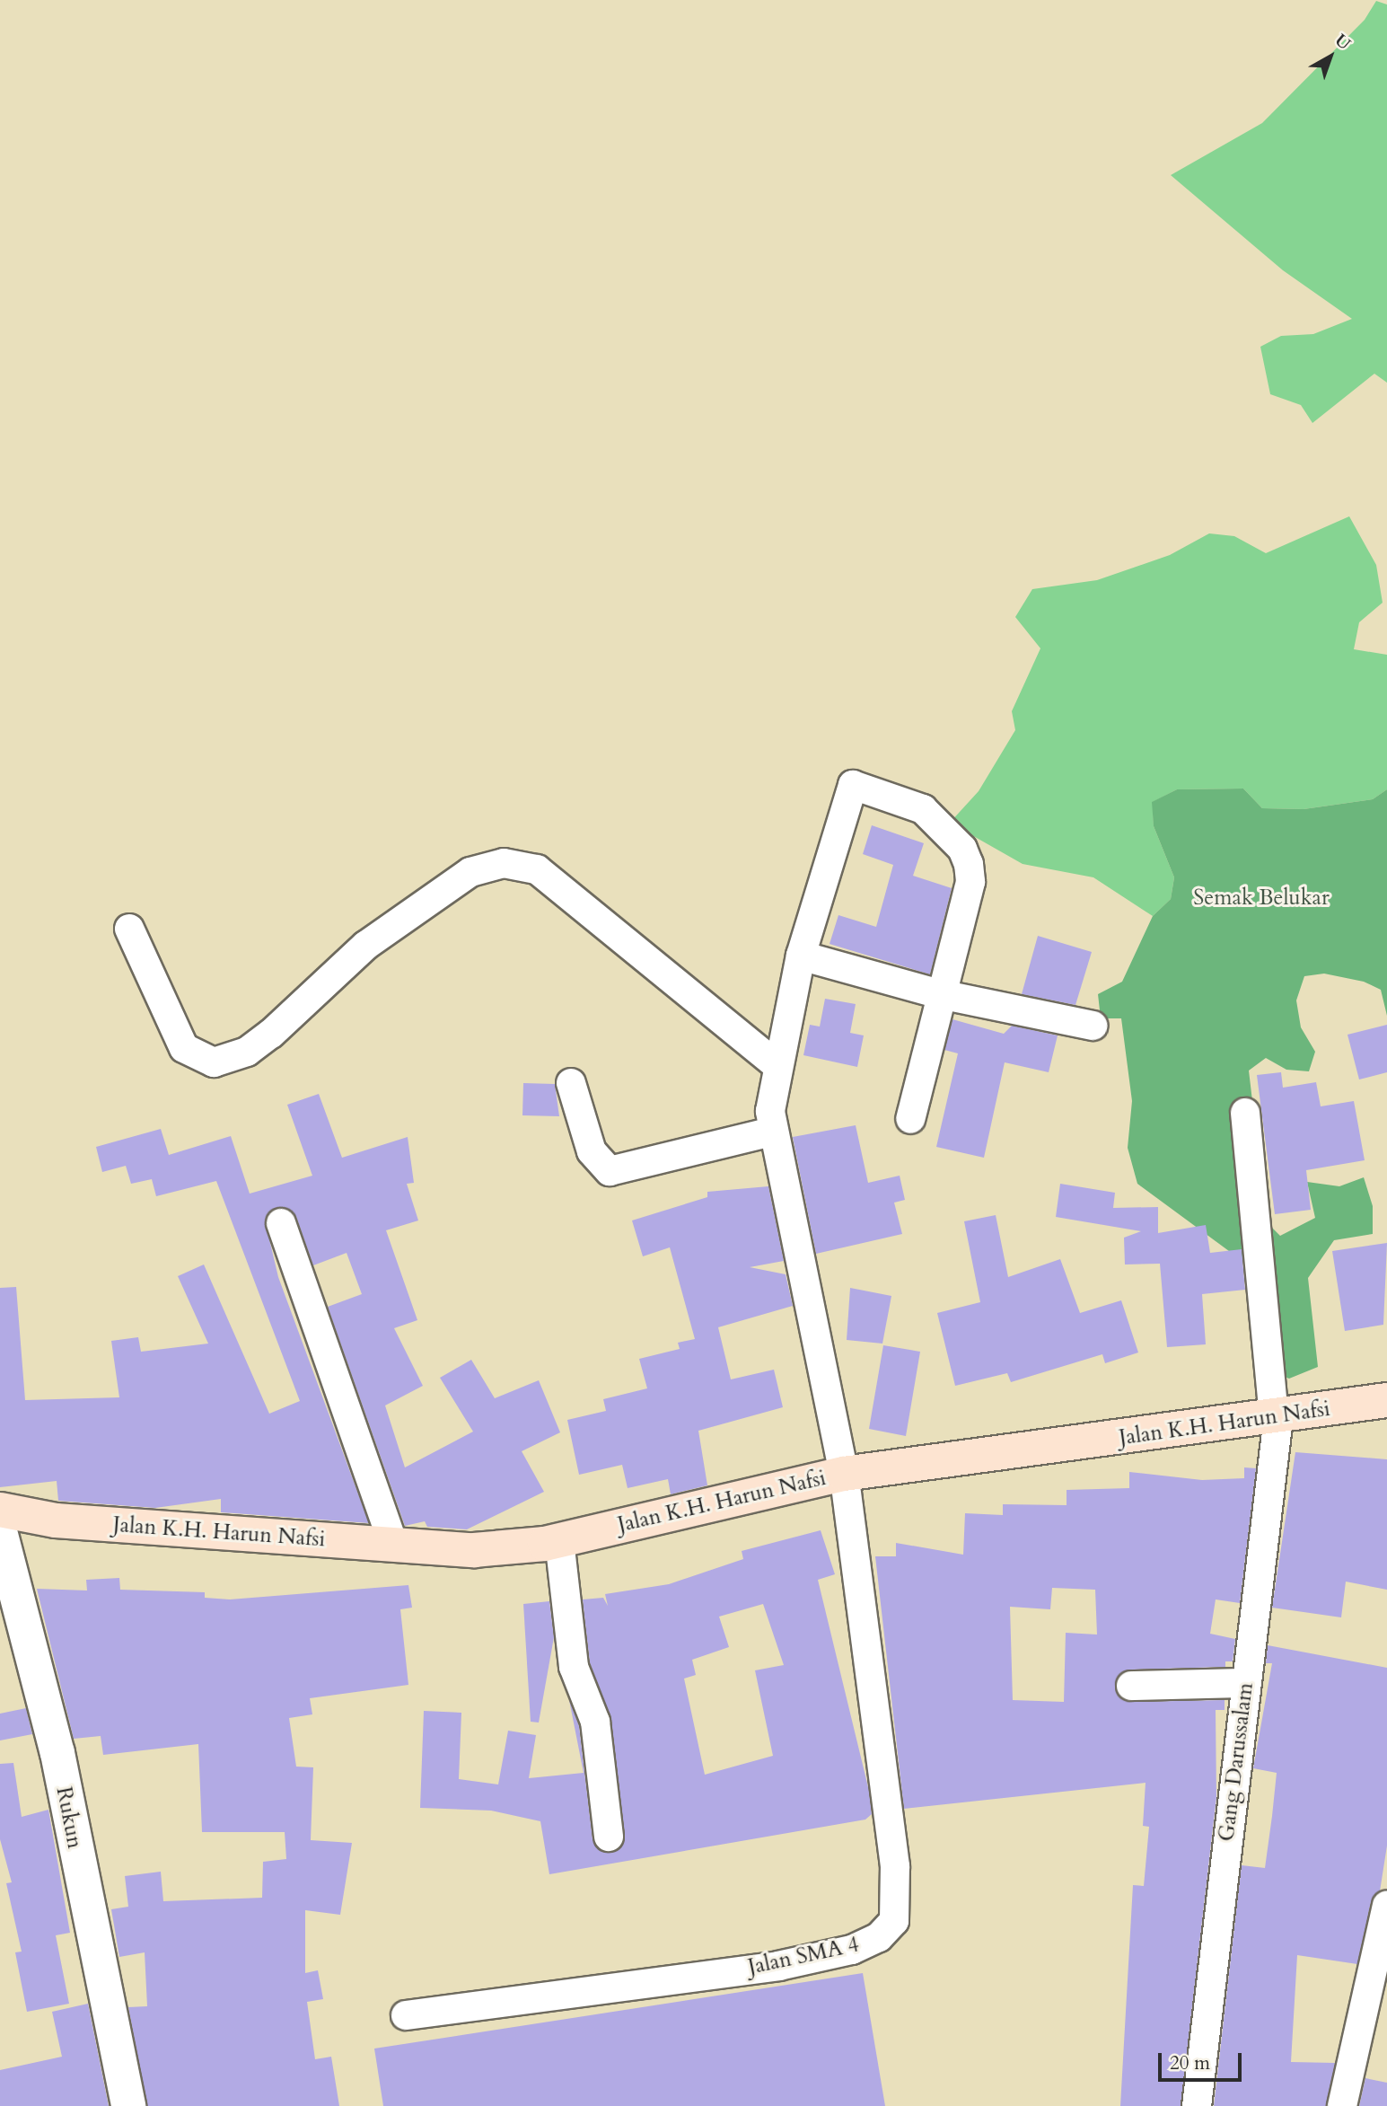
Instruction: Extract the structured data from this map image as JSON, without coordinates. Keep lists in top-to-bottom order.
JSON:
{
  "streets": {
    "main road": ["Jalan K.H. Harun Nafsi"],
    "street": ["Gang Darussalam", "Rukun", "Jalan SMA 4"]
  },
  "crossings": [
    ["Jalan K.H. Harun Nafsi", "Gang Darussalam"],
    ["Jalan K.H. Harun Nafsi", "Jalan SMA 4"]
  ],
  "parks": ["Semak Belukar"],
  "scale_bar": "20 m",
  "north": "top right"
}
